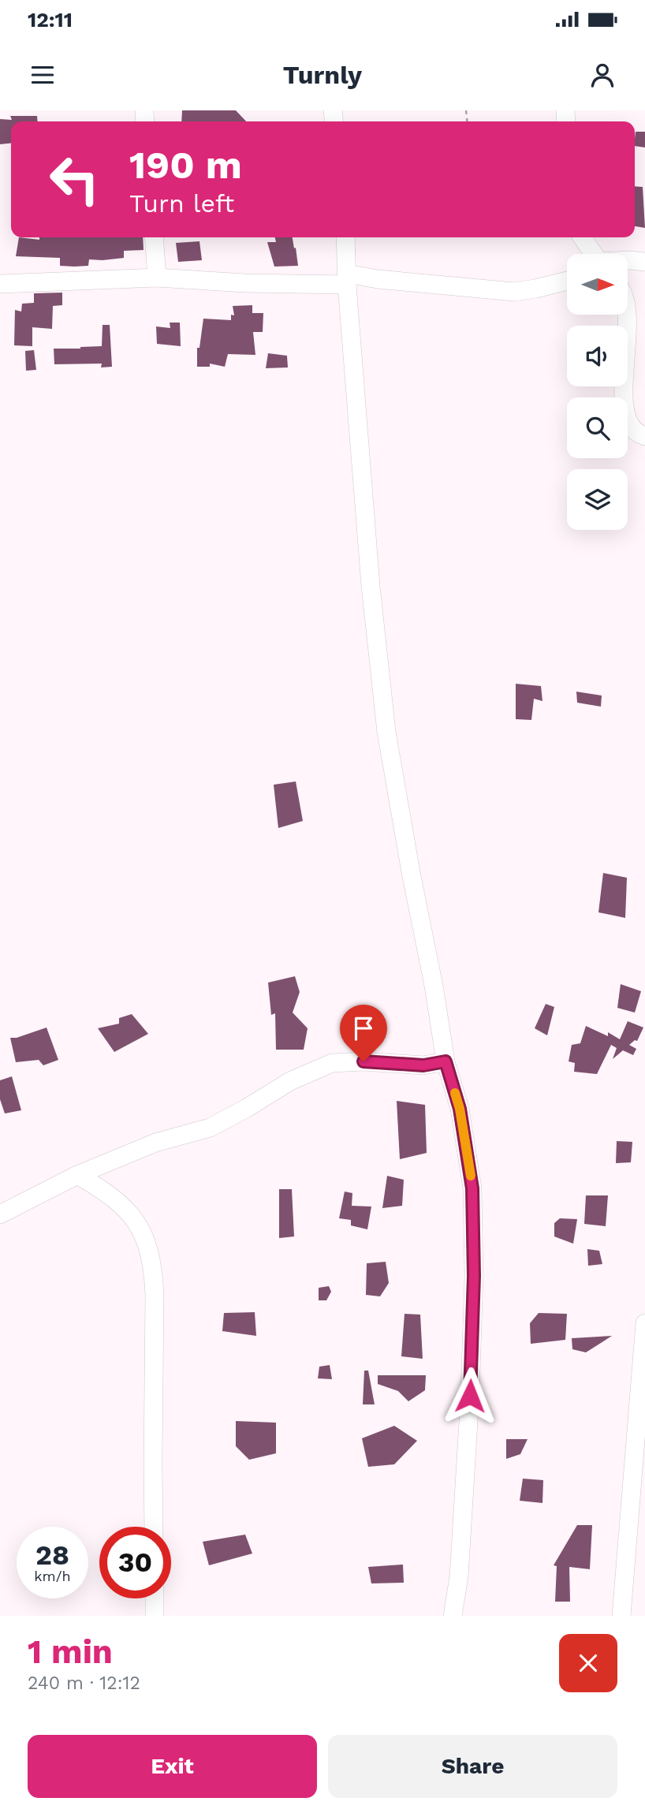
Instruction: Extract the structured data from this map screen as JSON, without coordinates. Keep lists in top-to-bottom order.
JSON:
{
  "north": "right",
  "page": {
    "status": "12:11",
    "header": "Turnly",
    "turn": ["190 m", "Turn left"],
    "speed": "28 km/h",
    "limit": "30",
    "heading": ["1 min", "240 m · 12:12"],
    "buttons": ["Exit", "Share"]
  }
}
